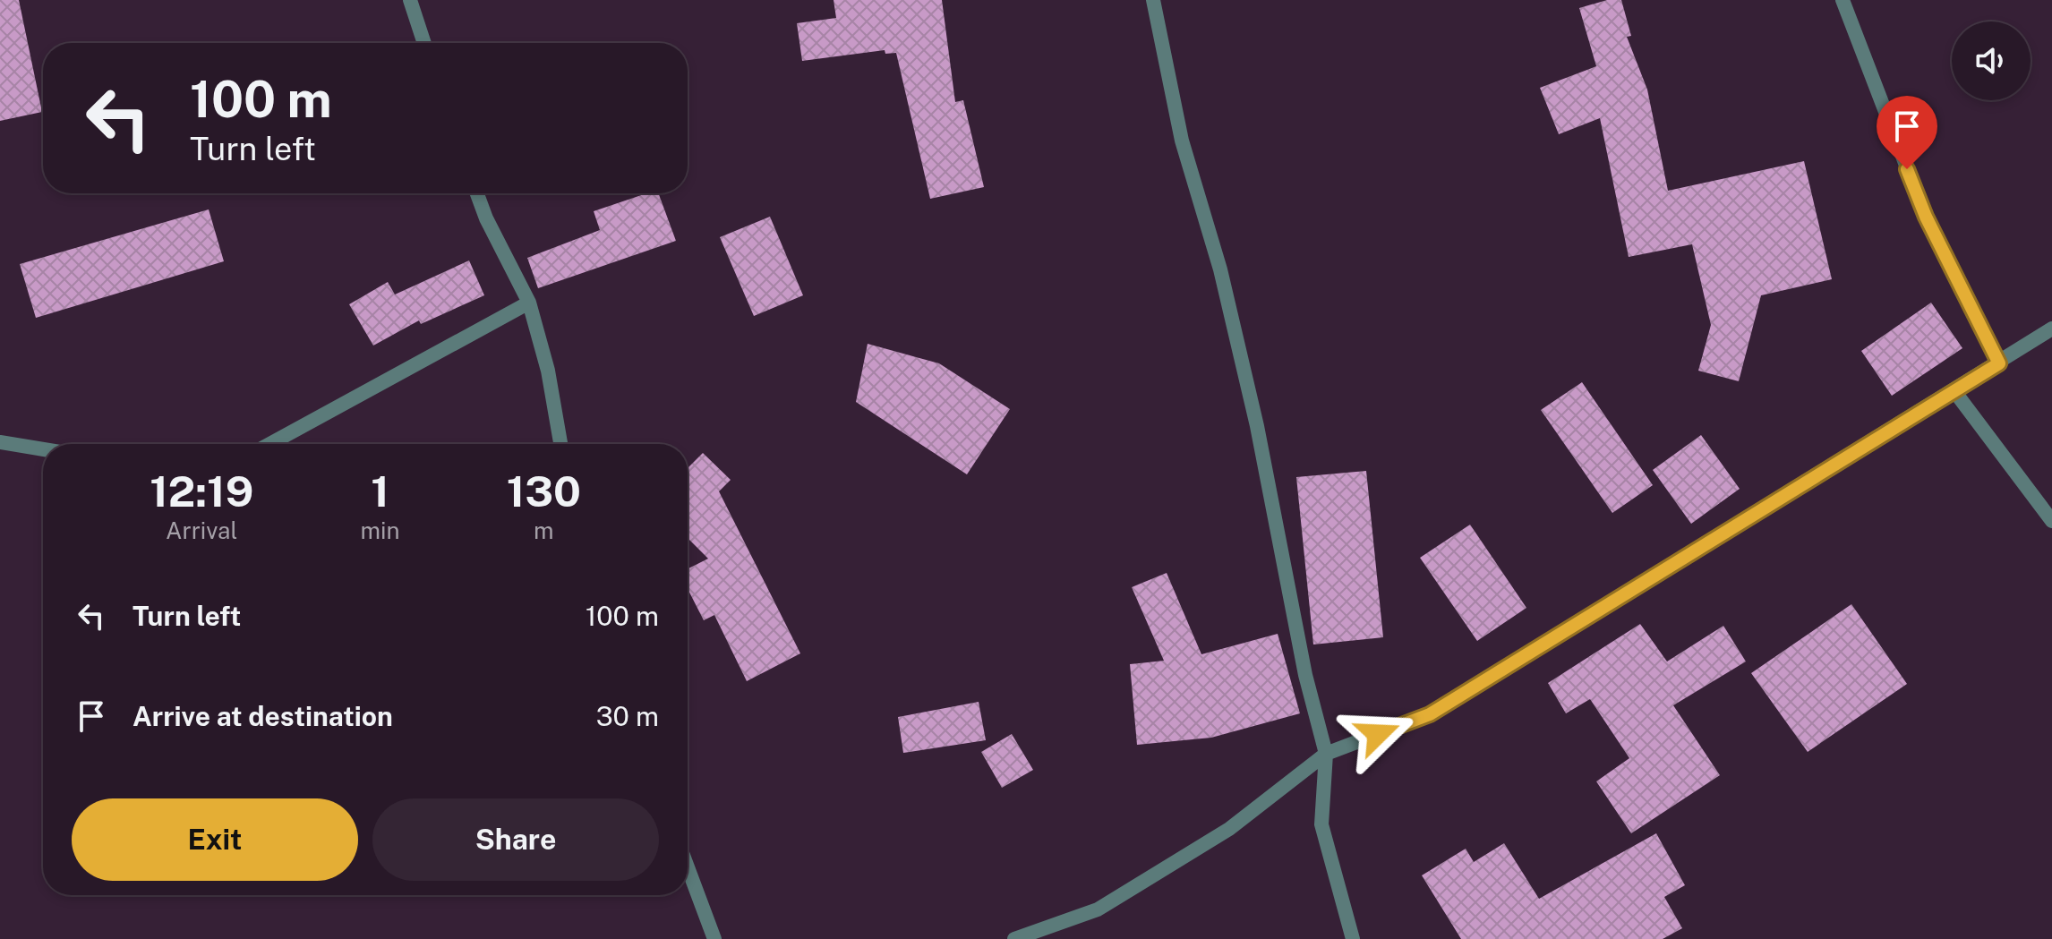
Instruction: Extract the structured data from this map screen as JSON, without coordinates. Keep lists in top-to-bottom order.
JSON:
{
  "page": {
    "turn": ["100 m", "Turn left"],
    "eta": [
      "12:19",
      "Arrival",
      "1",
      "min",
      "130",
      "m"
    ],
    "list": [
      {
        "name": "Turn left",
        "value": "100 m"
      },
      {
        "name": "Arrive at destination",
        "value": "30 m"
      }
    ],
    "buttons": ["Exit", "Share"]
  }
}
